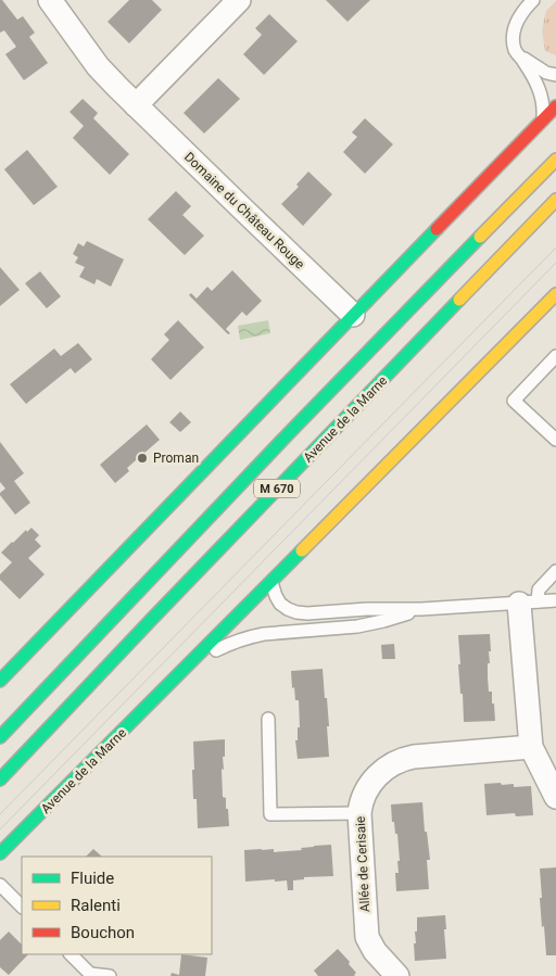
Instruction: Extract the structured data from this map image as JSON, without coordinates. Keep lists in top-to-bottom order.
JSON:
{
  "streets": {
    "main road": ["Avenue de la Marne", "M 670"],
    "street": ["Domaine du Château Rouge", "Allée de Cerisaie"]
  },
  "places": ["Proman"],
  "legend": ["Fluide", "Ralenti", "Bouchon"]
}
